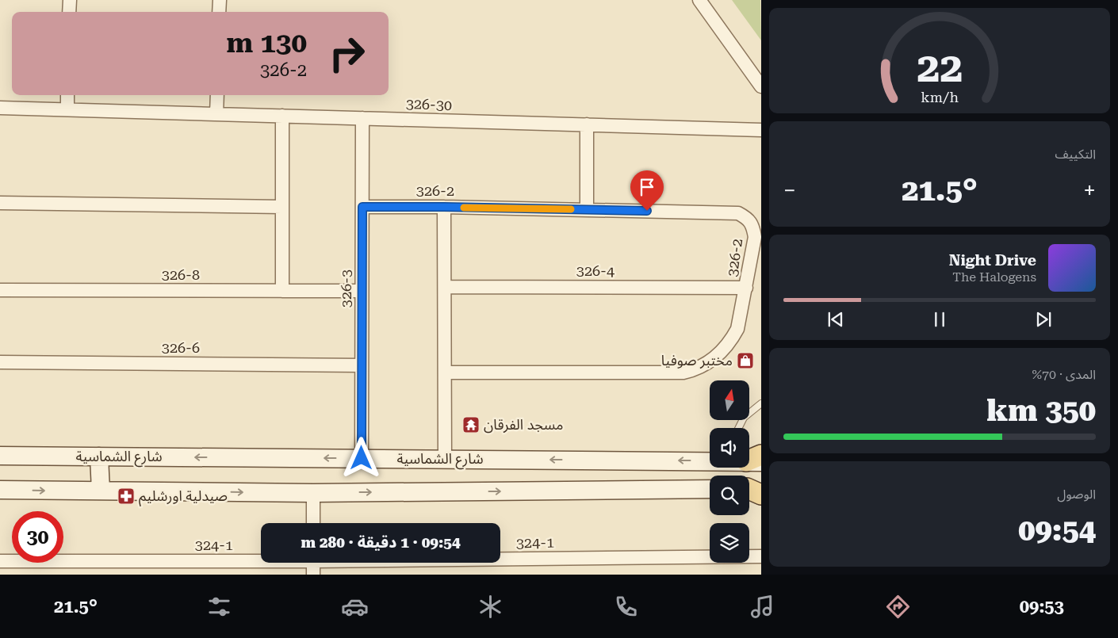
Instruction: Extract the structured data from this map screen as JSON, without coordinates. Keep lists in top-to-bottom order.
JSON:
{
  "streets": {
    "street": [
      "326-30",
      "326-2",
      "326-4",
      "326-8",
      "326-3",
      "326-6",
      "شارع الشماسية",
      "324-1"
    ]
  },
  "crossings": [
    ["326-30", "326-3"],
    ["326-2", "326-4"],
    ["326-2", "326-3"],
    ["326-8", "326-3"],
    ["326-3", "326-6"],
    ["326-3", "شارع الشماسية"]
  ],
  "places": {
    "shop": ["مختبر صوفيا"],
    "temple": ["مسجد الفرقان"],
    "pharmacy": ["صيدلية اورشليم"]
  },
  "north": "top",
  "page": {
    "turn": ["130 m", "326-2"],
    "tile": [
      "التكييف",
      ["المدى · 70%", "350 km"],
      ["الوصول", "09:54"]
    ],
    "heat": ["−", "21.5°", "+"],
    "song": ["Night Drive", "The Halogens"],
    "limit": "30",
    "trip": "09:54 · 1 دقيقة · 280 m",
    "tabs": ["09:53", "21.5°"],
    "gauge": ["22", "km/h"]
  }
}
